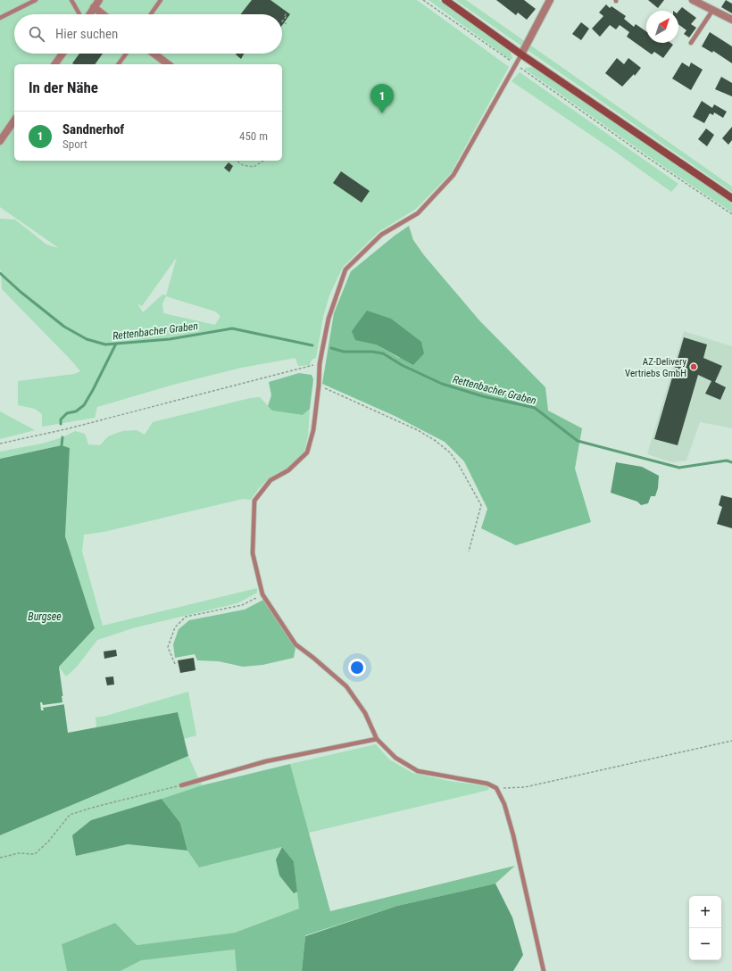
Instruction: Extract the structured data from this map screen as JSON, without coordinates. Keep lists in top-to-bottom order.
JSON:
{
  "water": ["Rettenbacher Graben", "Burgsee"],
  "places": ["AZ-Delivery Vertriebs GmbH"],
  "north": "top right",
  "page": {
    "search": "Hier suchen",
    "heading": "In der Nähe",
    "pins": "1",
    "list": [
      {
        "mark": "1",
        "name": "Sandnerhof",
        "note": "Sport",
        "value": "450 m"
      }
    ],
    "map_buttons": ["+", "−"]
  }
}
